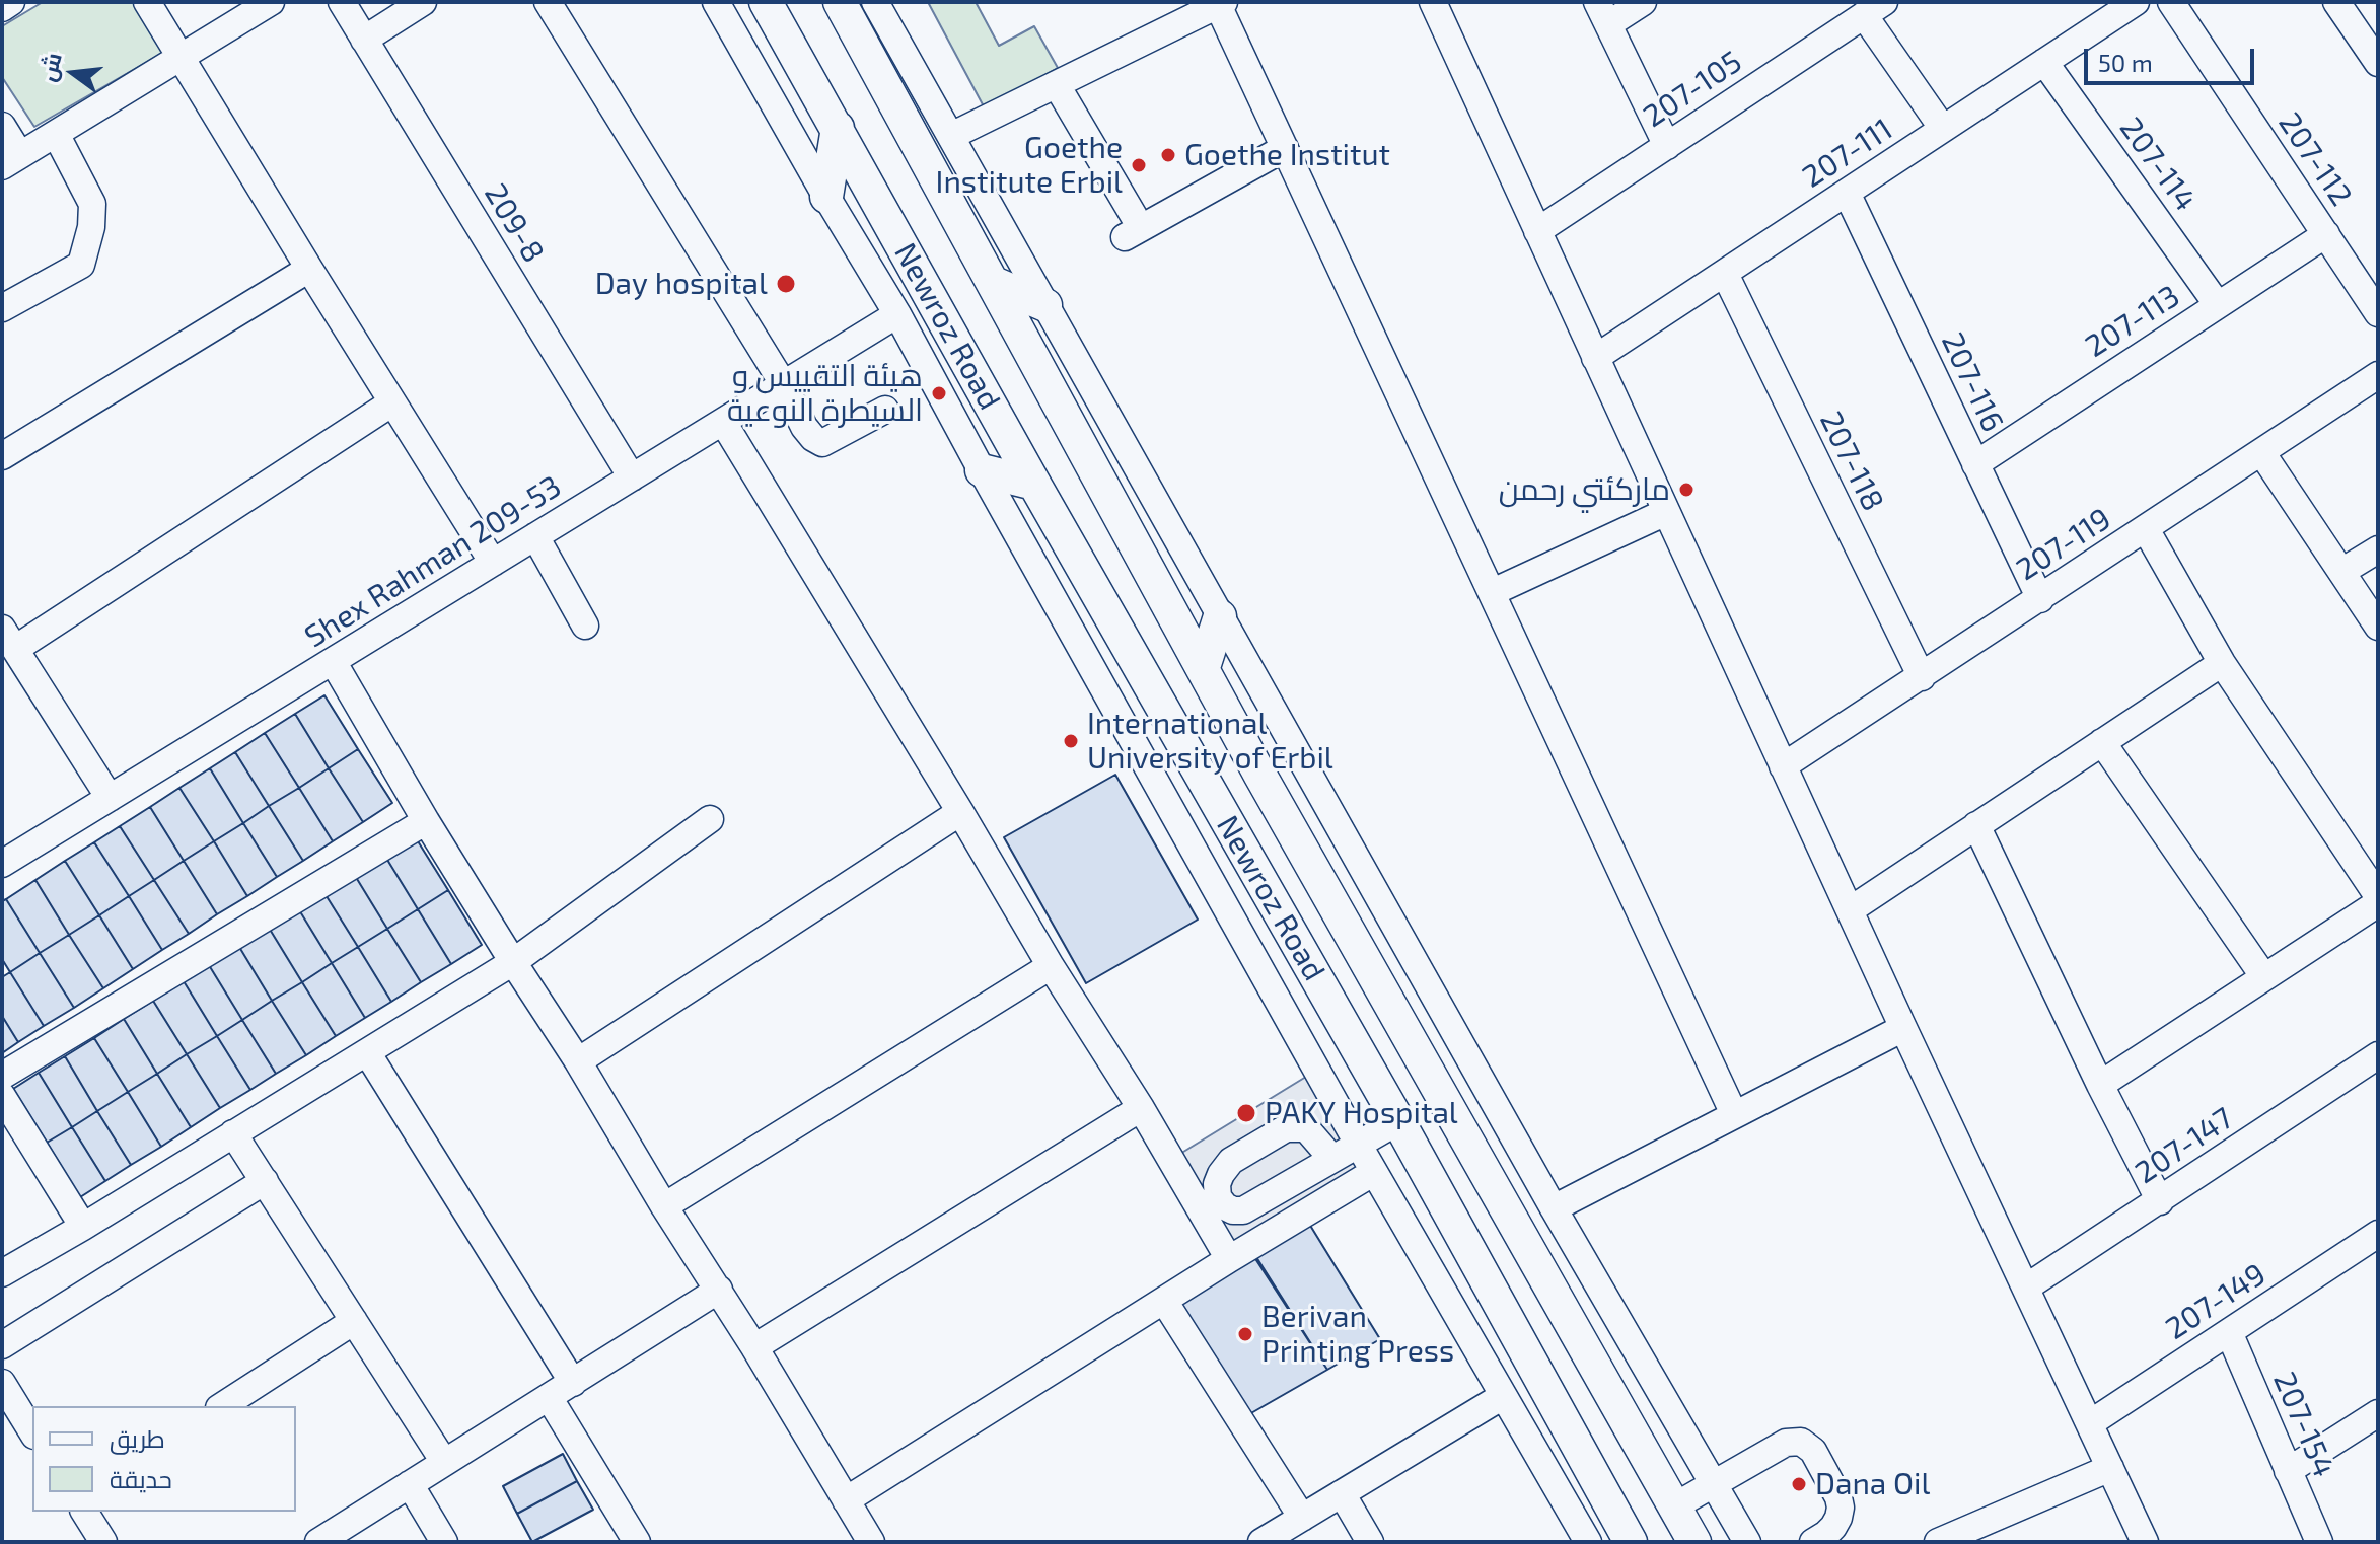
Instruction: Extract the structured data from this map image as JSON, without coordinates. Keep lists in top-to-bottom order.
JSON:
{
  "streets": {
    "main road": ["Newroz Road"],
    "street": [
      "207-105",
      "207-111",
      "207-112",
      "207-114",
      "209-8",
      "207-113",
      "207-116",
      "207-118",
      "207-119",
      "Shex Rahman 209-53",
      "207-147",
      "207-149",
      "207-154"
    ]
  },
  "crossings": [
    ["207-111", "207-114"],
    ["207-111", "207-116"],
    ["207-111", "207-118"],
    ["207-112", "207-113"],
    ["207-114", "207-113"],
    ["209-8", "Shex Rahman 209-53"],
    ["207-113", "207-116"],
    ["207-116", "207-119"],
    ["207-118", "207-119"],
    ["207-149", "207-154"]
  ],
  "places": [
    "Goethe Institut",
    "Goethe Institute Erbil",
    "Day hospital",
    "هيئة التقييس و السيطرة النوعية",
    "ماركئتي رحمن",
    "International University of Erbil",
    "PAKY Hospital",
    "Berivan Printing Press",
    "Dana Oil"
  ],
  "legend": ["طريق", "حديقة"],
  "scale_bar": "50 m",
  "north": "left"
}
